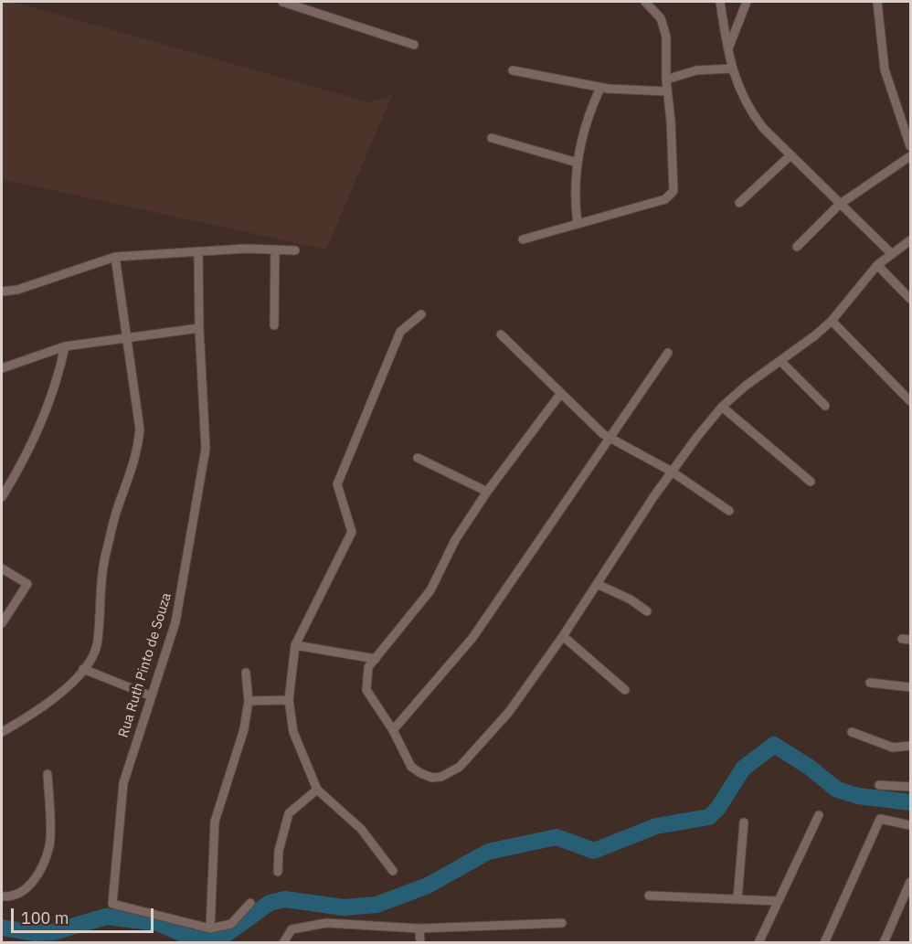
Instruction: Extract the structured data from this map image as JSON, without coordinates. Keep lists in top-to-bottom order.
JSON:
{
  "streets": {
    "street": ["Rua Ruth Pinto de Souza"]
  },
  "scale_bar": "100 m"
}
